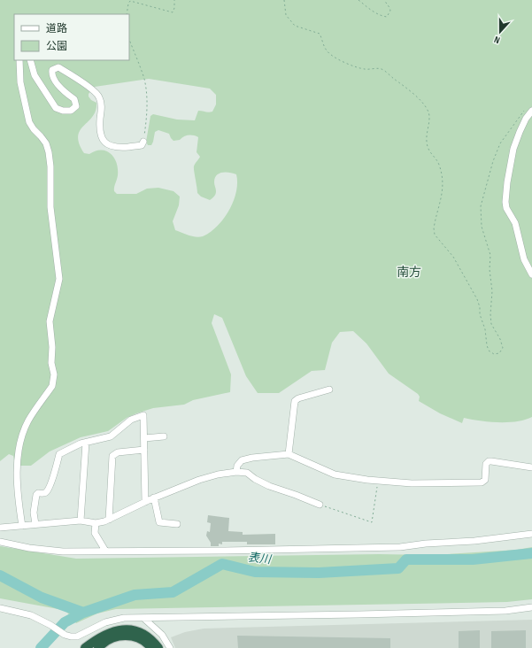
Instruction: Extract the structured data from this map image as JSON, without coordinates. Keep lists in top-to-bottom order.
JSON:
{
  "districts": ["南方"],
  "water": ["表川"],
  "legend": ["道路", "公園"],
  "north": "bottom"
}
